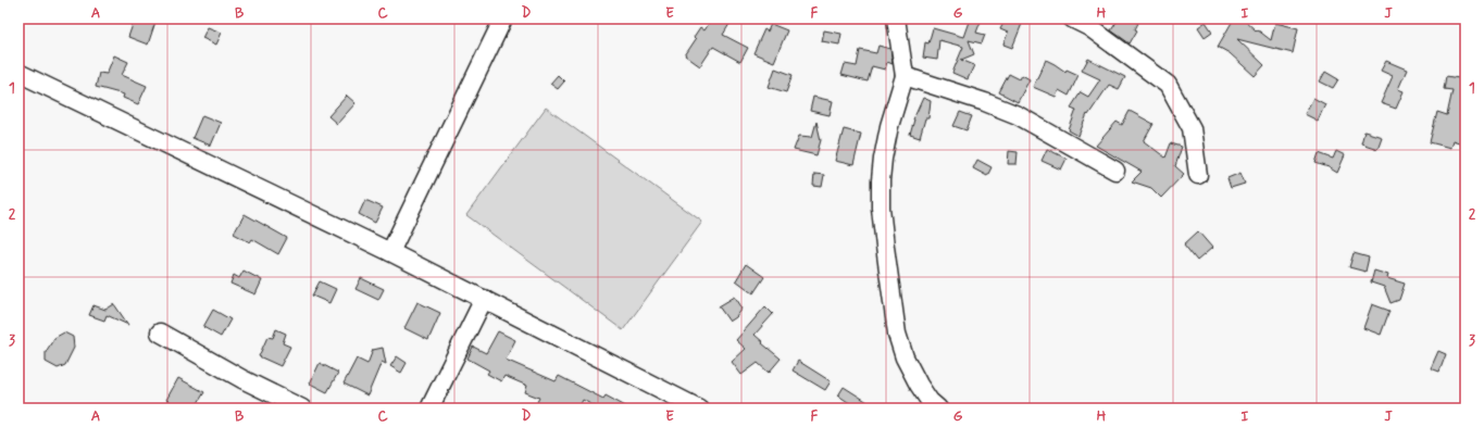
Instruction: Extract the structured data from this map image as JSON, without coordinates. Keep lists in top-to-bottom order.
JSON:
{
  "grid": {
    "columns": [
      "A",
      "B",
      "C",
      "D",
      "E",
      "F",
      "G",
      "H",
      "I",
      "J"
    ],
    "rows": ["1", "2", "3"]
  }
}
